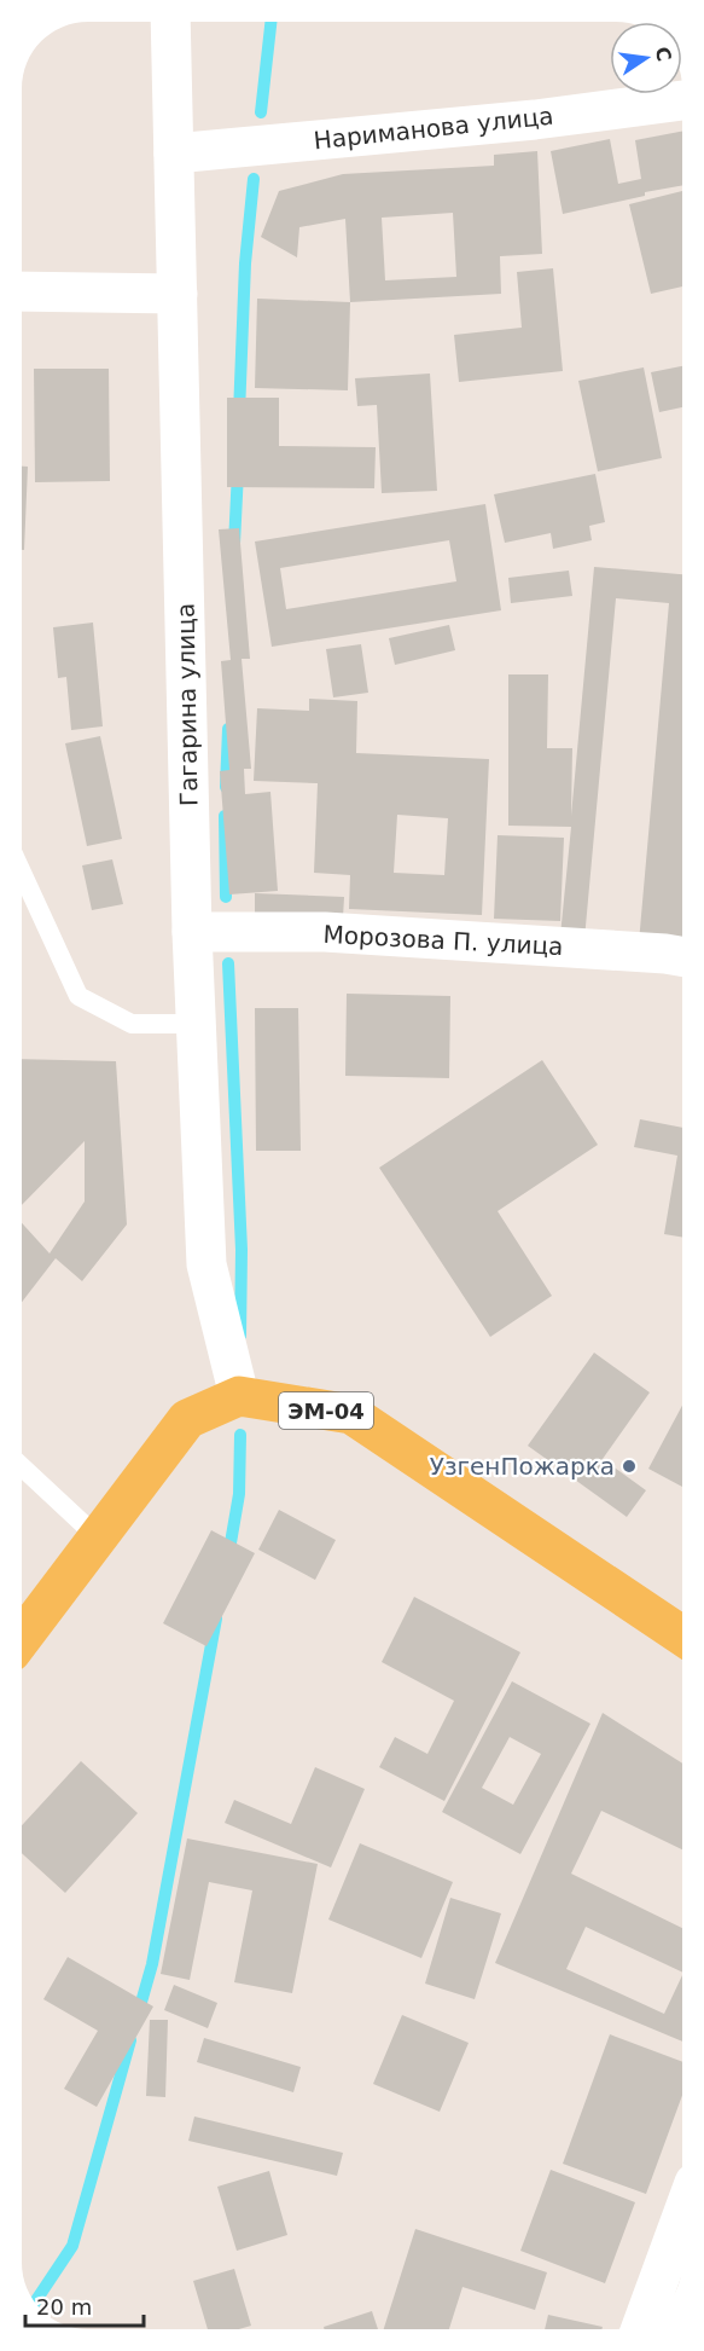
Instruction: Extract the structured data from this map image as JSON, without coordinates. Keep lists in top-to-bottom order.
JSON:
{
  "streets": {
    "main road": ["ЭМ-04"],
    "street": ["Нариманова улица", "Гагарина улица", "Морозова П. улица"]
  },
  "crossings": [
    ["Нариманова улица", "Гагарина улица"],
    ["Гагарина улица", "Морозова П. улица"],
    ["Гагарина улица", "ЭМ-04"]
  ],
  "places": ["УзгенПожарка"],
  "scale_bar": "20 m",
  "north": "right"
}
